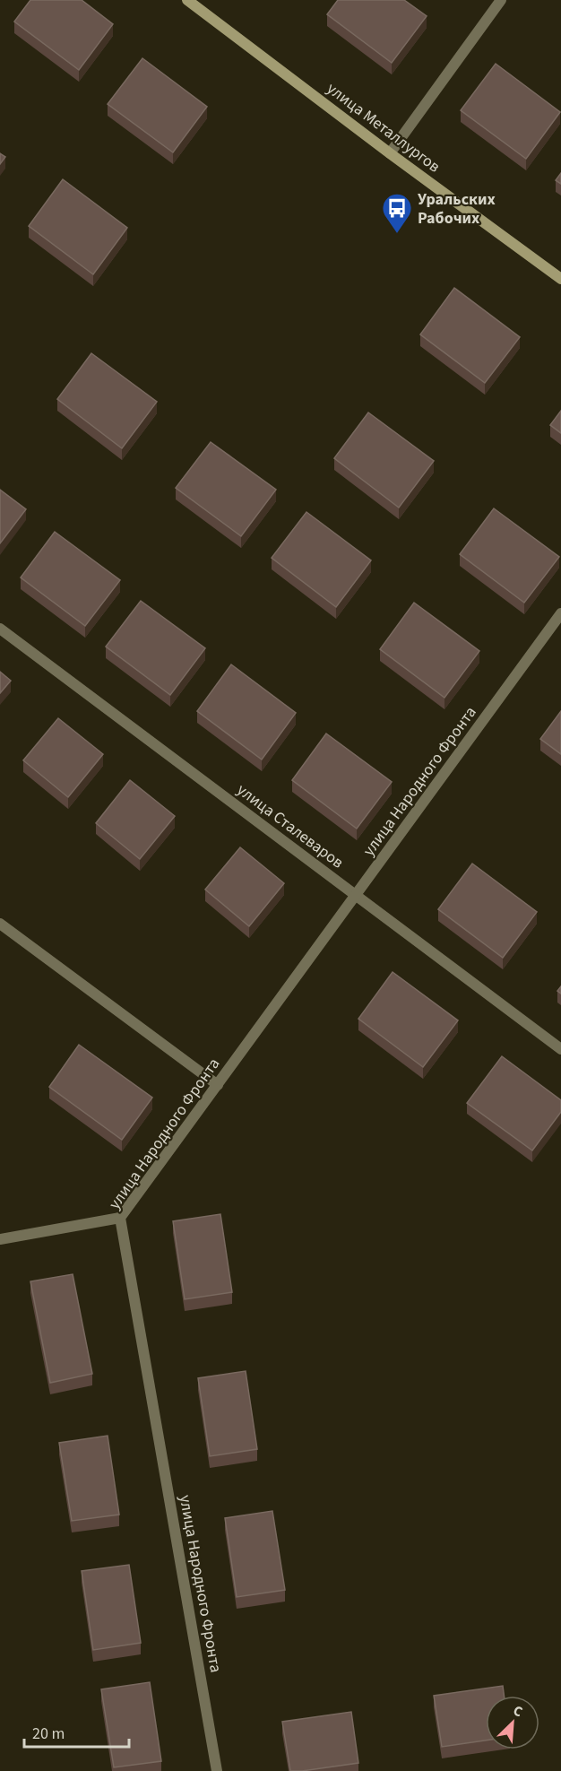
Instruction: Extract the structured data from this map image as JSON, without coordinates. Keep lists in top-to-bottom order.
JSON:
{
  "streets": {
    "main road": ["улица Металлургов"],
    "street": ["улица Народного Фронта", "улица Сталеваров"]
  },
  "crossings": [
    ["улица Народного Фронта", "улица Сталеваров"]
  ],
  "places": {
    "bus stop": ["Уральских Рабочих"]
  },
  "scale_bar": "20 m",
  "north": "top right"
}
